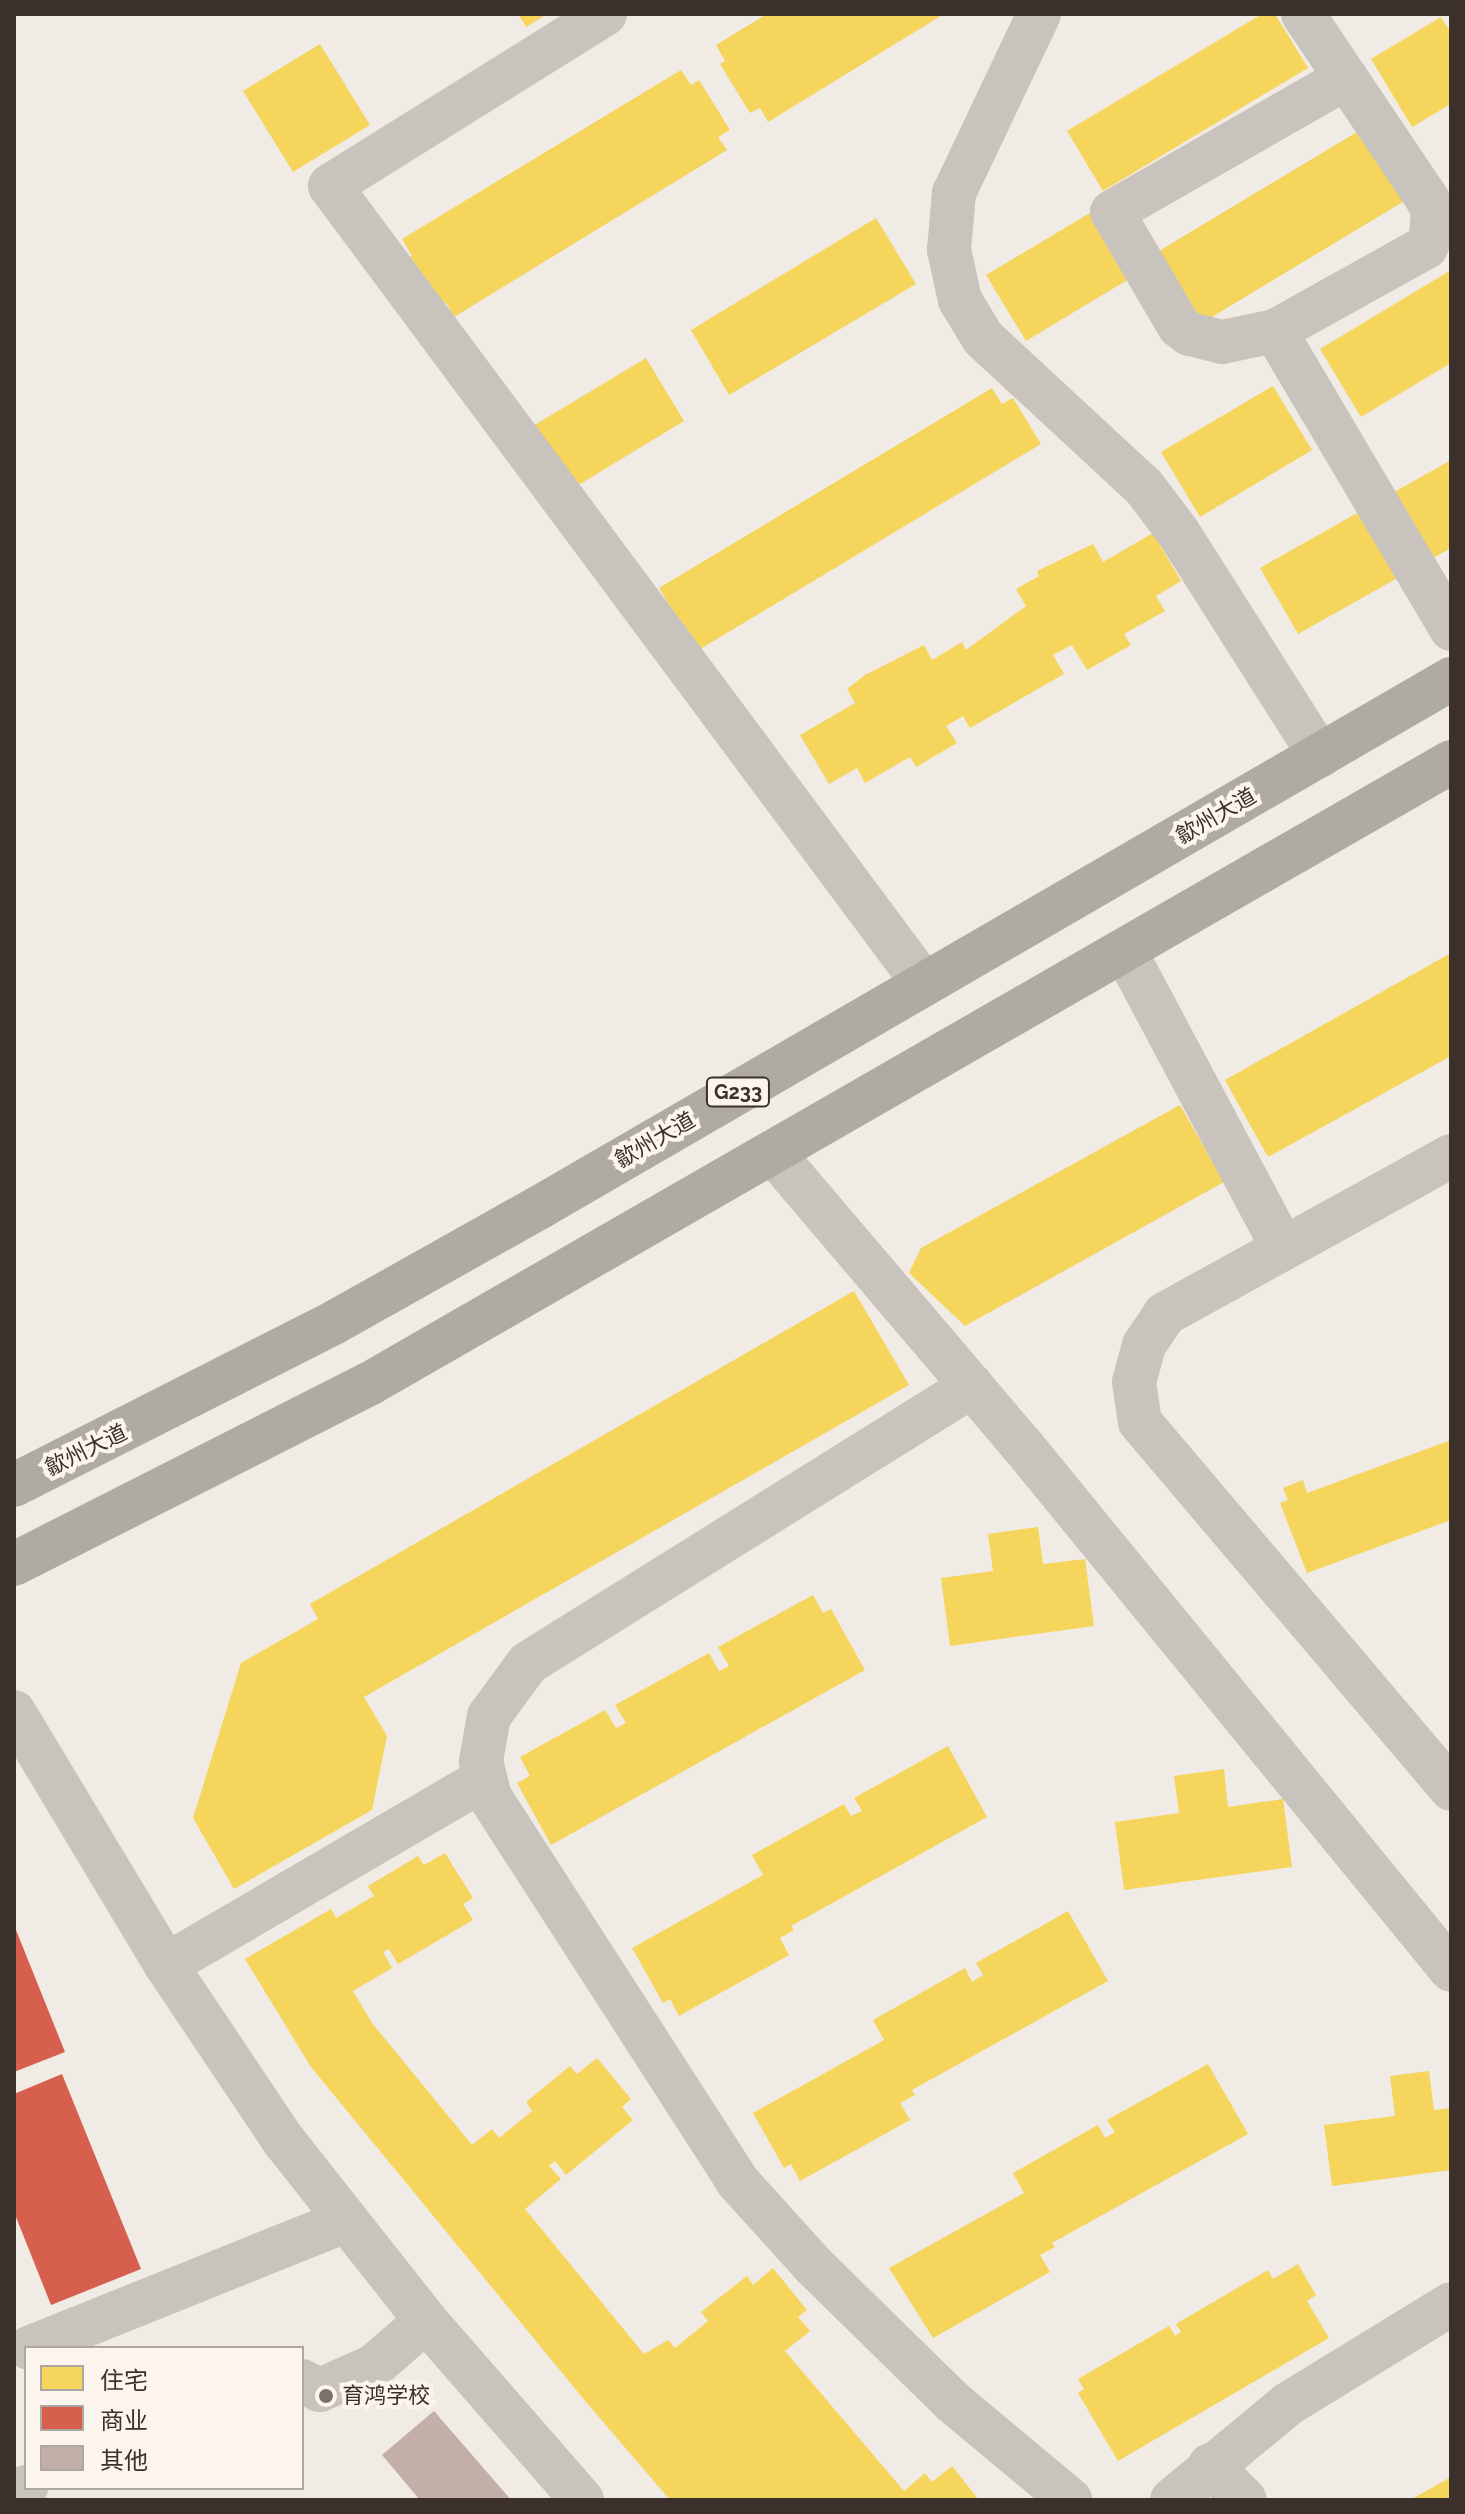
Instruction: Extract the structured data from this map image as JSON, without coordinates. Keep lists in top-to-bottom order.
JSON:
{
  "streets": {
    "highway": ["歙州大道", "G233"]
  },
  "places": ["育鸿学校"],
  "legend": ["住宅", "商业", "其他"]
}
